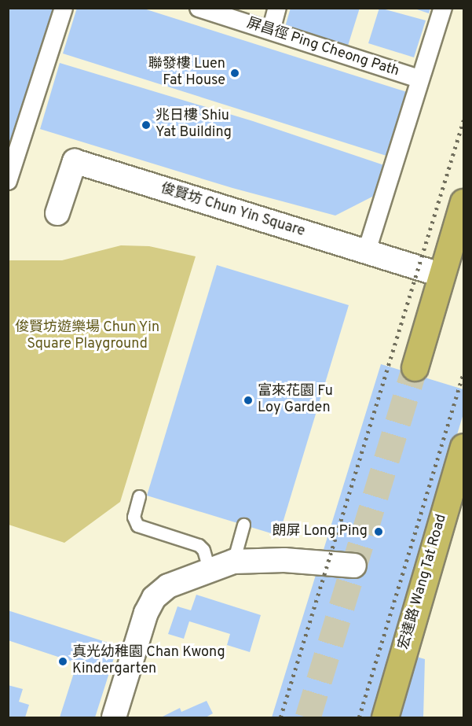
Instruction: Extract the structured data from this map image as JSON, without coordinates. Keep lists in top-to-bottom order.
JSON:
{
  "streets": {
    "main road": ["宏達路 Wang Tat Road"],
    "street": ["屏昌徑 Ping Cheong Path", "俊賢坊 Chun Yin Square"]
  },
  "parks": ["俊賢坊遊樂場 Chun Yin Square Playground"],
  "places": [
    "聯發樓 Luen Fat House",
    "兆日樓 Shiu Yat Building",
    "富來花園 Fu Loy Garden",
    "朗屏 Long Ping",
    "真光幼稚園 Chan Kwong Kindergarten"
  ]
}
